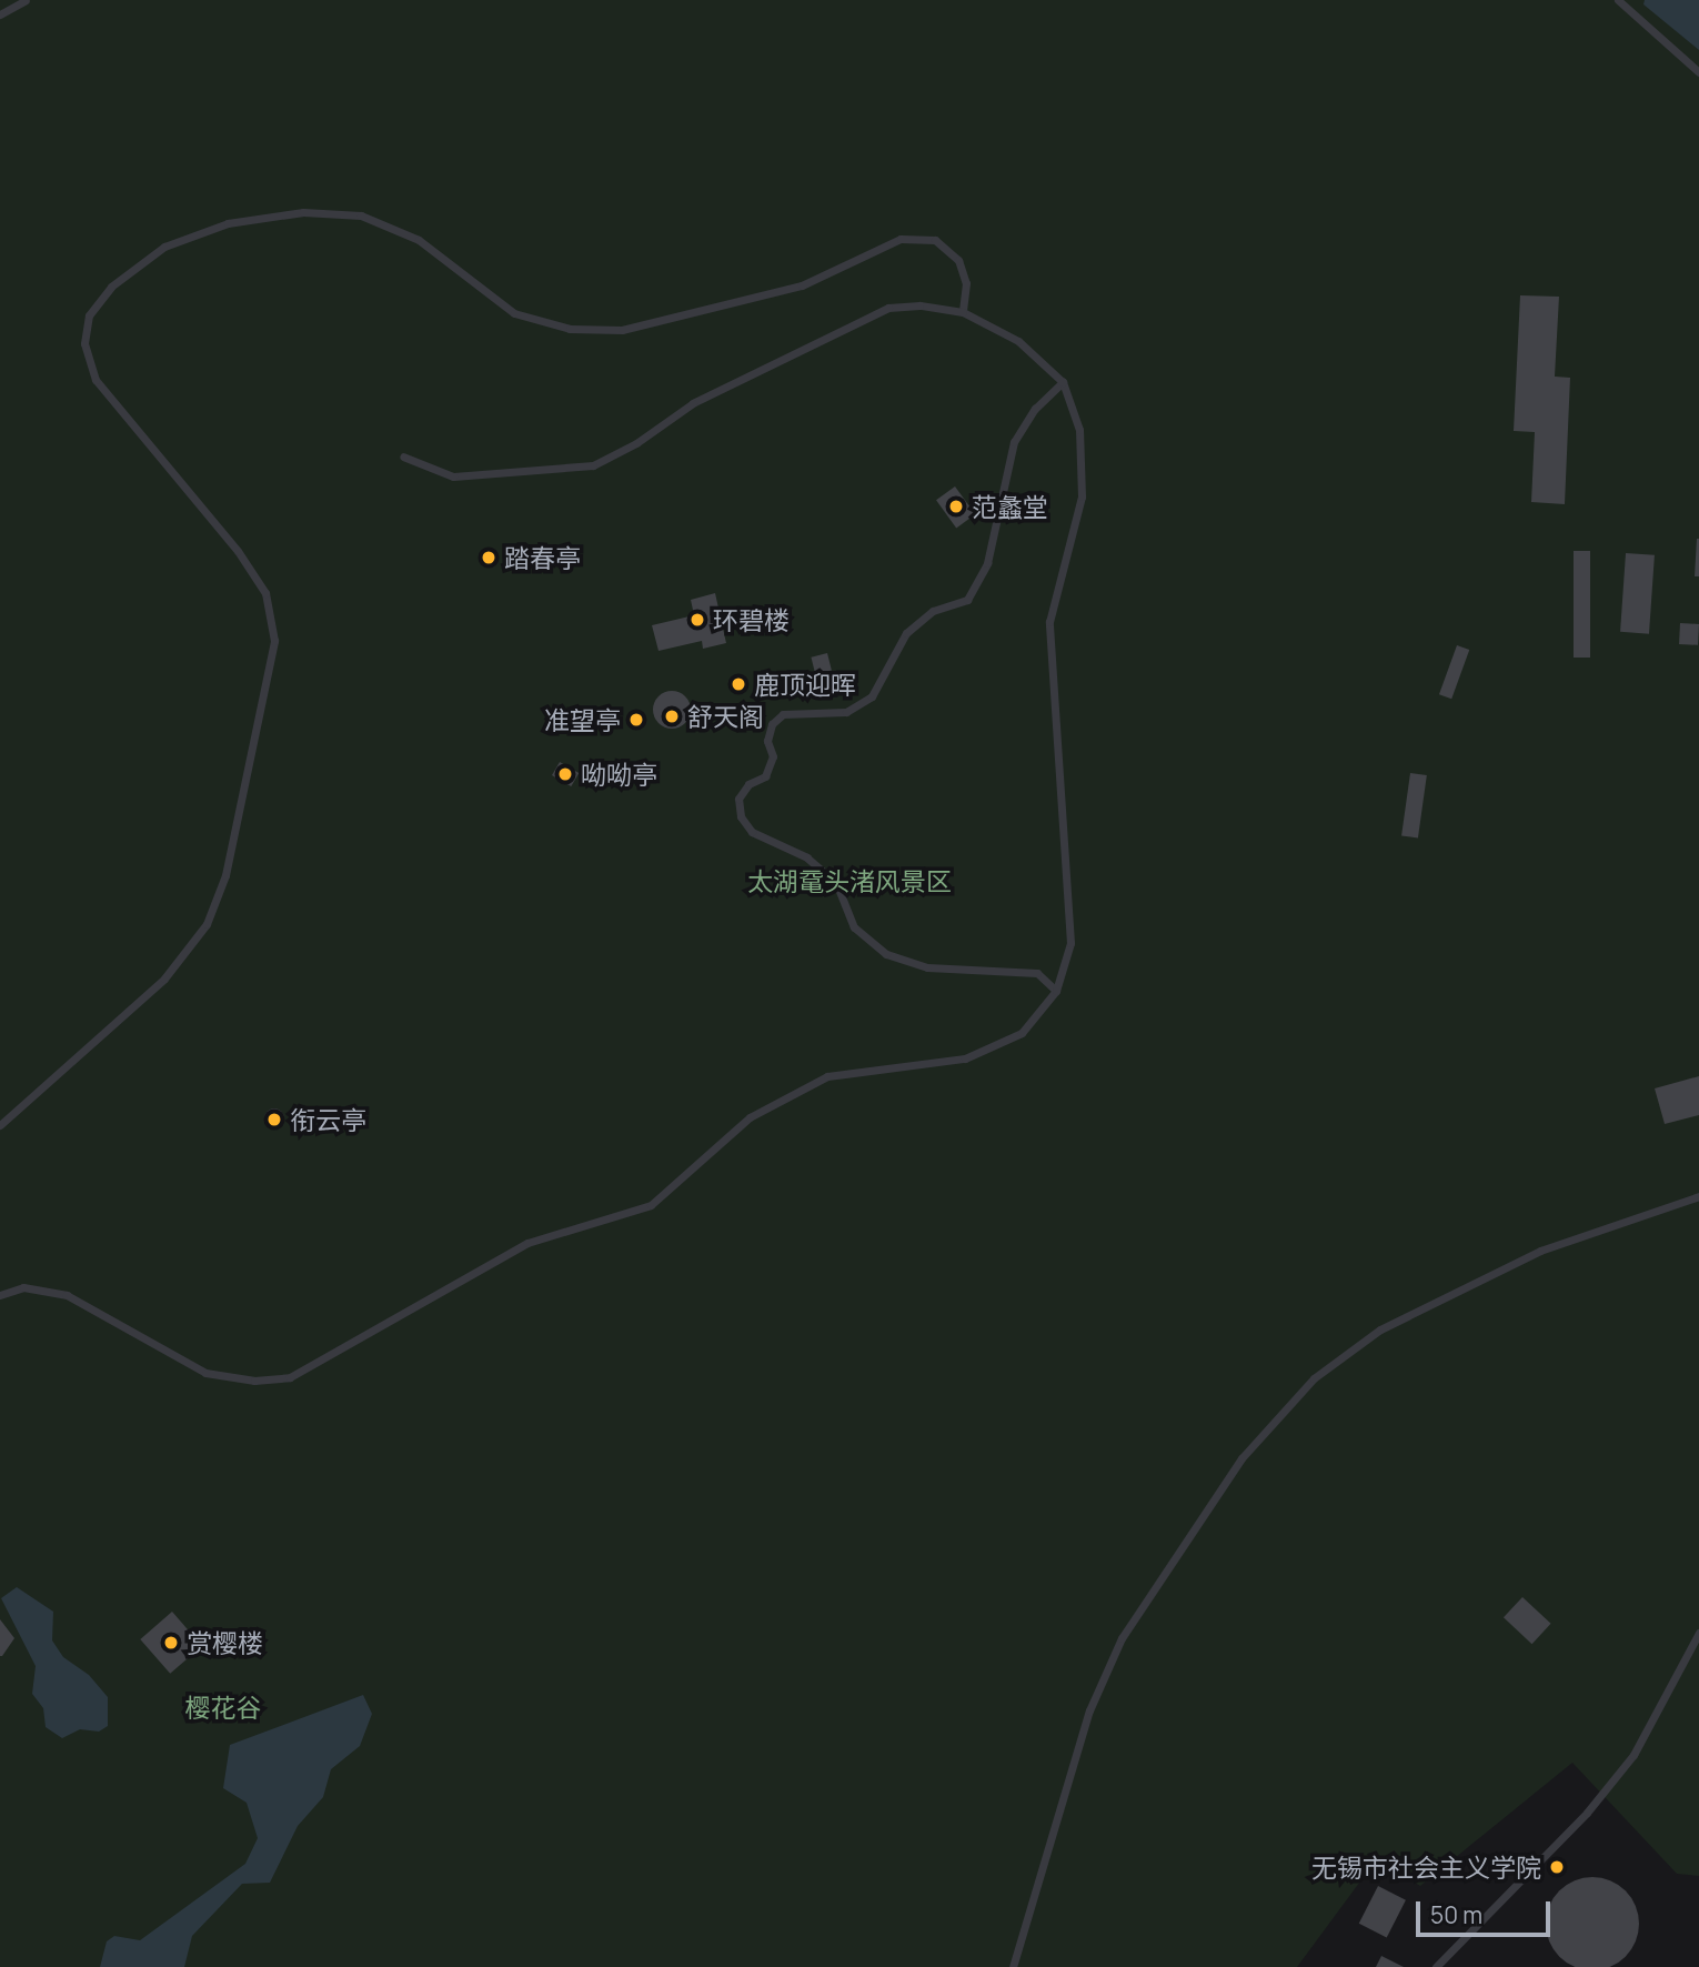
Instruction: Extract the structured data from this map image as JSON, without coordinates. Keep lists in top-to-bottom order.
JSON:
{
  "parks": ["太湖鼋头渚风景区", "樱花谷"],
  "places": [
    "范蠡堂",
    "踏春亭",
    "环碧楼",
    "鹿顶迎晖",
    "舒天阁",
    "准望亭",
    "呦呦亭",
    "衔云亭",
    "赏樱楼",
    "无锡市社会主义学院"
  ],
  "scale_bar": "50 m"
}
